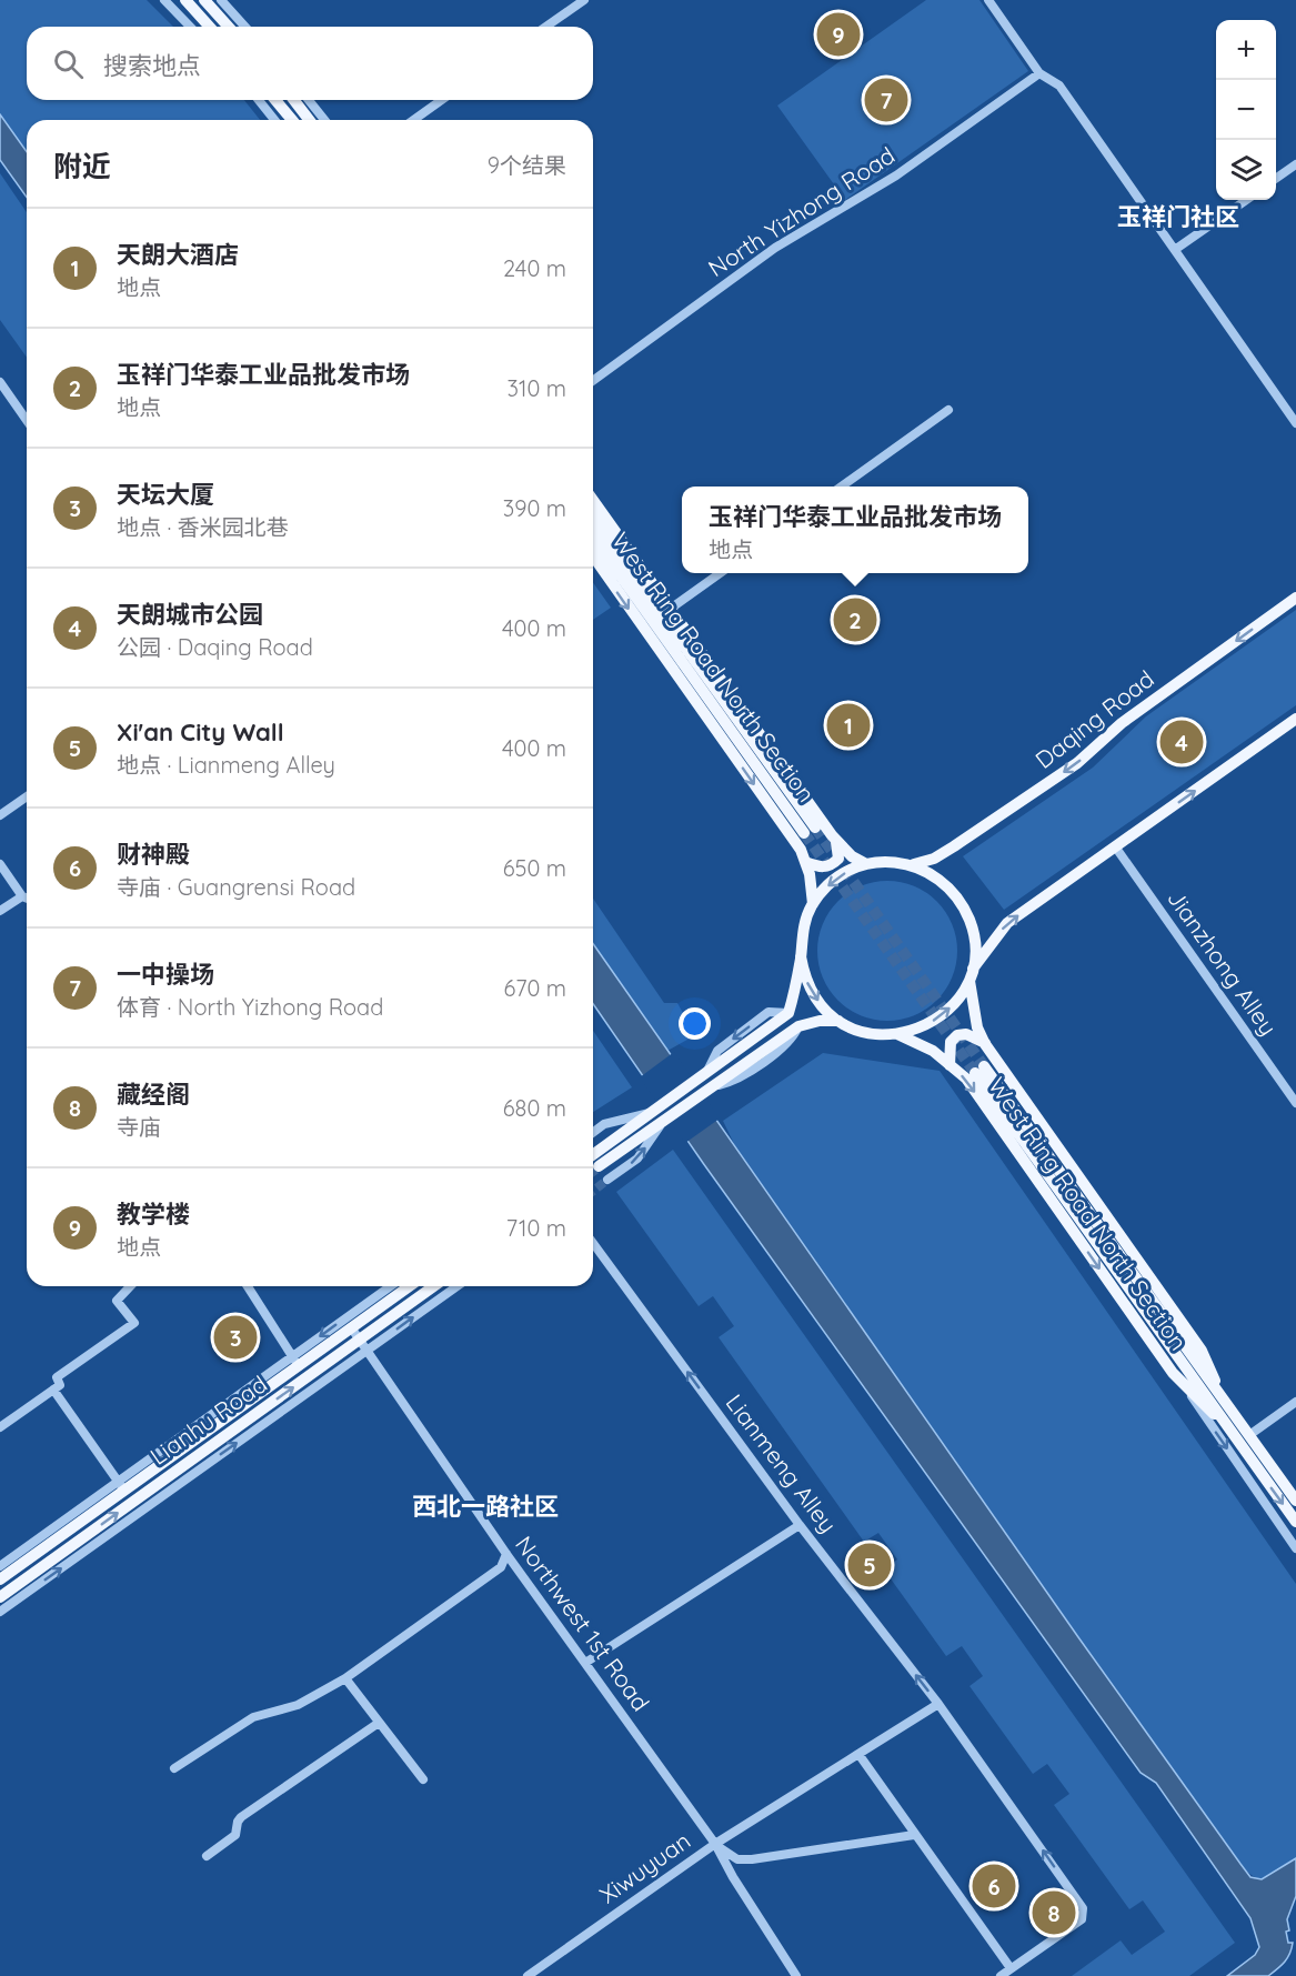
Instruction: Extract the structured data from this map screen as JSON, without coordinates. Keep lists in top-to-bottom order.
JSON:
{
  "streets": {
    "main road": ["West Ring Road North Section", "Daqing Road", "Lianhu Road"],
    "street": [
      "North Yizhong Road",
      "Jianzhong Alley",
      "Lianmeng Alley",
      "Northwest 1st Road",
      "Xiwuyuan"
    ]
  },
  "crossings": [
    ["West Ring Road North Section", "Daqing Road"],
    ["Lianhu Road", "Northwest 1st Road"],
    ["Northwest 1st Road", "Xiwuyuan"]
  ],
  "one_way": ["Lianmeng Alley"],
  "districts": ["玉祥门社区", "西北一路社区"],
  "page": {
    "pins": [
      "9",
      "7",
      "2",
      "1",
      "4",
      "3",
      "5",
      "6",
      "8"
    ],
    "map_buttons": ["+", "−"],
    "search": "搜索地点",
    "heading": ["附近", "9个结果"],
    "list": [
      {
        "mark": "1",
        "name": "天朗大酒店",
        "note": "地点",
        "value": "240 m"
      },
      {
        "mark": "2",
        "name": "玉祥门华泰工业品批发市场",
        "note": "地点",
        "value": "310 m"
      },
      {
        "mark": "3",
        "name": "天坛大厦",
        "note": "地点 · 香米园北巷",
        "value": "390 m"
      },
      {
        "mark": "4",
        "name": "天朗城市公园",
        "note": "公园 · Daqing Road",
        "value": "400 m"
      },
      {
        "mark": "5",
        "name": "Xi'an City Wall",
        "note": "地点 · Lianmeng Alley",
        "value": "400 m"
      },
      {
        "mark": "6",
        "name": "财神殿",
        "note": "寺庙 · Guangrensi Road",
        "value": "650 m"
      },
      {
        "mark": "7",
        "name": "一中操场",
        "note": "体育 · North Yizhong Road",
        "value": "670 m"
      },
      {
        "mark": "8",
        "name": "藏经阁",
        "note": "寺庙",
        "value": "680 m"
      },
      {
        "mark": "9",
        "name": "教学楼",
        "note": "地点",
        "value": "710 m"
      }
    ],
    "popup": ["玉祥门华泰工业品批发市场", "地点"]
  }
}
